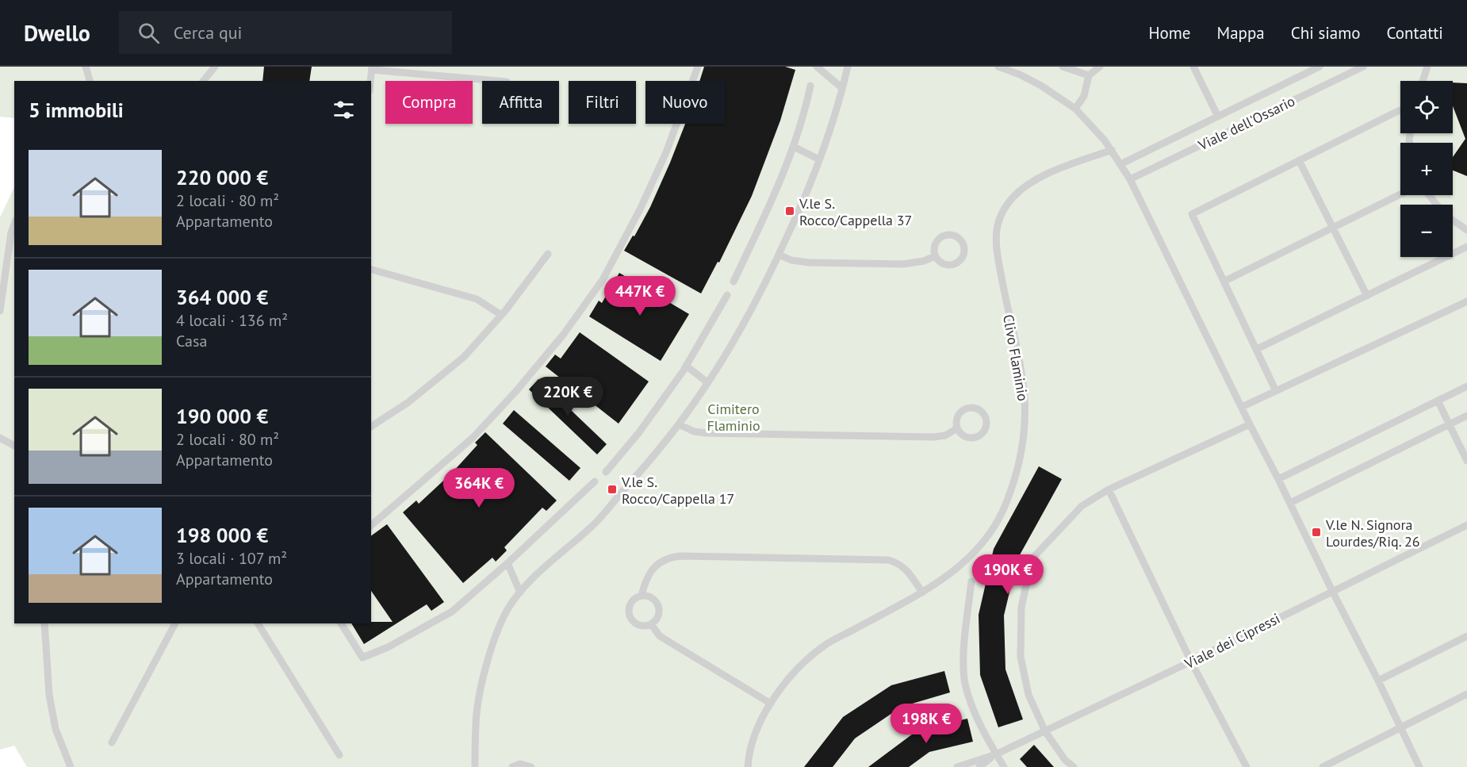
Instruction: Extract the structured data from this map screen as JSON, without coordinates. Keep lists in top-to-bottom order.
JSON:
{
  "streets": {
    "lane": ["Viale dell'Ossario", "Clivo Flaminio", "Viale dei Cipressi"]
  },
  "parks": ["Cimitero Flaminio"],
  "places": {
    "transit": ["V.le S. Rocco/Cappella 37", "V.le S. Rocco/Cappella 17", "V.le N. Signora Lourdes/Riq. 26"]
  },
  "page": {
    "header": "Dwello",
    "search": "Cerca qui",
    "nav": [
      "Home",
      "Mappa",
      "Chi siamo",
      "Contatti"
    ],
    "map_buttons": ["+", "−"],
    "chip": [
      "Compra",
      "Affitta",
      "Filtri",
      "Nuovo"
    ],
    "heading": "5 immobili",
    "list": [
      {
        "name": "220 000 €",
        "note": "2 locali · 80 m² · Appartamento"
      },
      {
        "name": "364 000 €",
        "note": "4 locali · 136 m² · Casa"
      },
      {
        "name": "190 000 €",
        "note": "2 locali · 80 m² · Appartamento"
      },
      {
        "name": "198 000 €",
        "note": "3 locali · 107 m² · Appartamento"
      }
    ],
    "price": [
      "447K €",
      "220K €",
      "364K €",
      "190K €",
      "198K €"
    ]
  }
}
